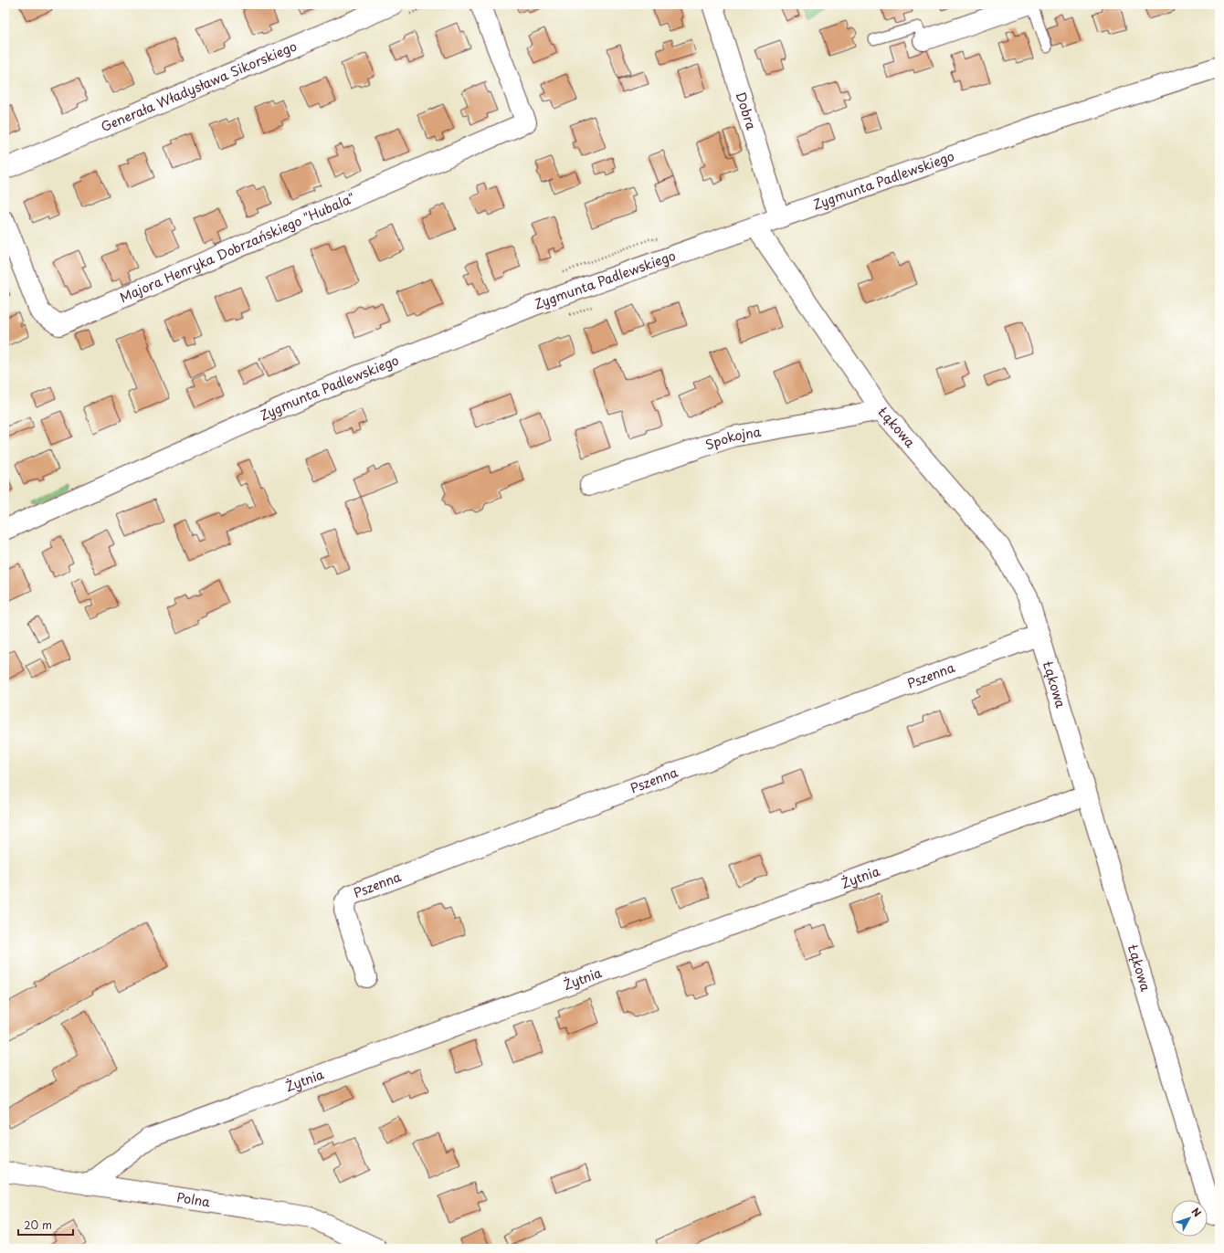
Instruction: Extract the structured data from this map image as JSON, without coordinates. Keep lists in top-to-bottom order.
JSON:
{
  "streets": {
    "street": [
      "Generała Władysława Sikorskiego",
      "Dobra",
      "Zygmunta Padlewskiego",
      "Majora Henryka Dobrzańskiego \"Hubala\"",
      "Łąkowa",
      "Spokojna",
      "Pszenna",
      "Żytnia",
      "Polna"
    ]
  },
  "crossings": [
    ["Dobra", "Zygmunta Padlewskiego"],
    ["Zygmunta Padlewskiego", "Łąkowa"],
    ["Łąkowa", "Spokojna"],
    ["Łąkowa", "Pszenna"],
    ["Łąkowa", "Żytnia"],
    ["Żytnia", "Polna"]
  ],
  "scale_bar": "20 m",
  "north": "top right"
}
